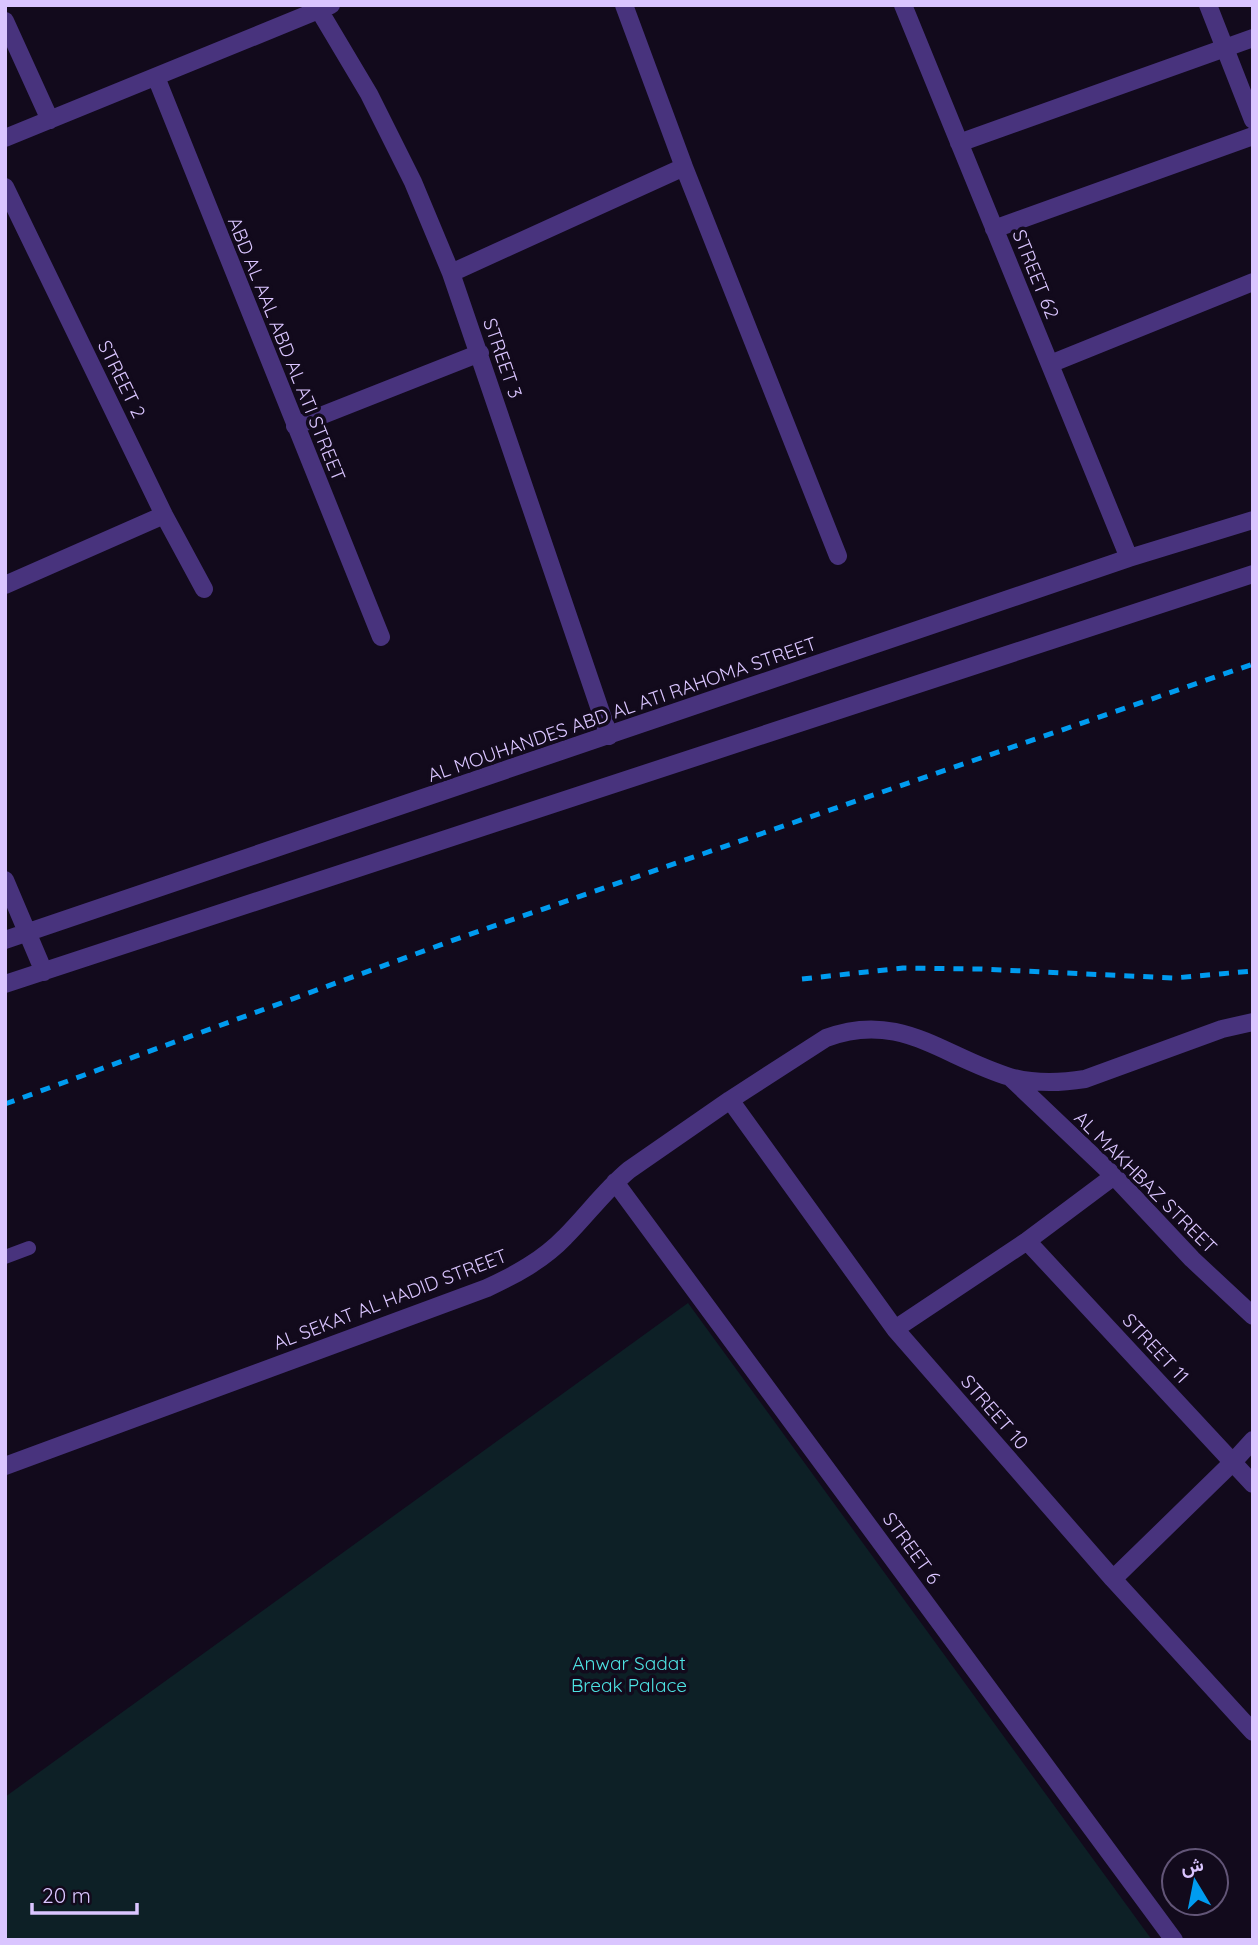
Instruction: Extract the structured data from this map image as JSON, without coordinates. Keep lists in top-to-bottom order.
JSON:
{
  "streets": {
    "street": [
      "STREET 62",
      "ABD AL AAL ABD AL ATI STREET",
      "STREET 3",
      "STREET 2",
      "AL MOUHANDES ABD AL ATI RAHOMA STREET",
      "AL MAKHBAZ STREET",
      "AL SEKAT AL HADID STREET",
      "STREET 11",
      "STREET 10",
      "STREET 6"
    ]
  },
  "crossings": [
    ["STREET 62", "AL MOUHANDES ABD AL ATI RAHOMA STREET"],
    ["STREET 3", "AL MOUHANDES ABD AL ATI RAHOMA STREET"],
    ["AL MAKHBAZ STREET", "AL SEKAT AL HADID STREET"],
    ["AL SEKAT AL HADID STREET", "STREET 10"],
    ["AL SEKAT AL HADID STREET", "STREET 6"]
  ],
  "parks": ["Anwar Sadat Break Palace"],
  "scale_bar": "20 m",
  "north": "top"
}
